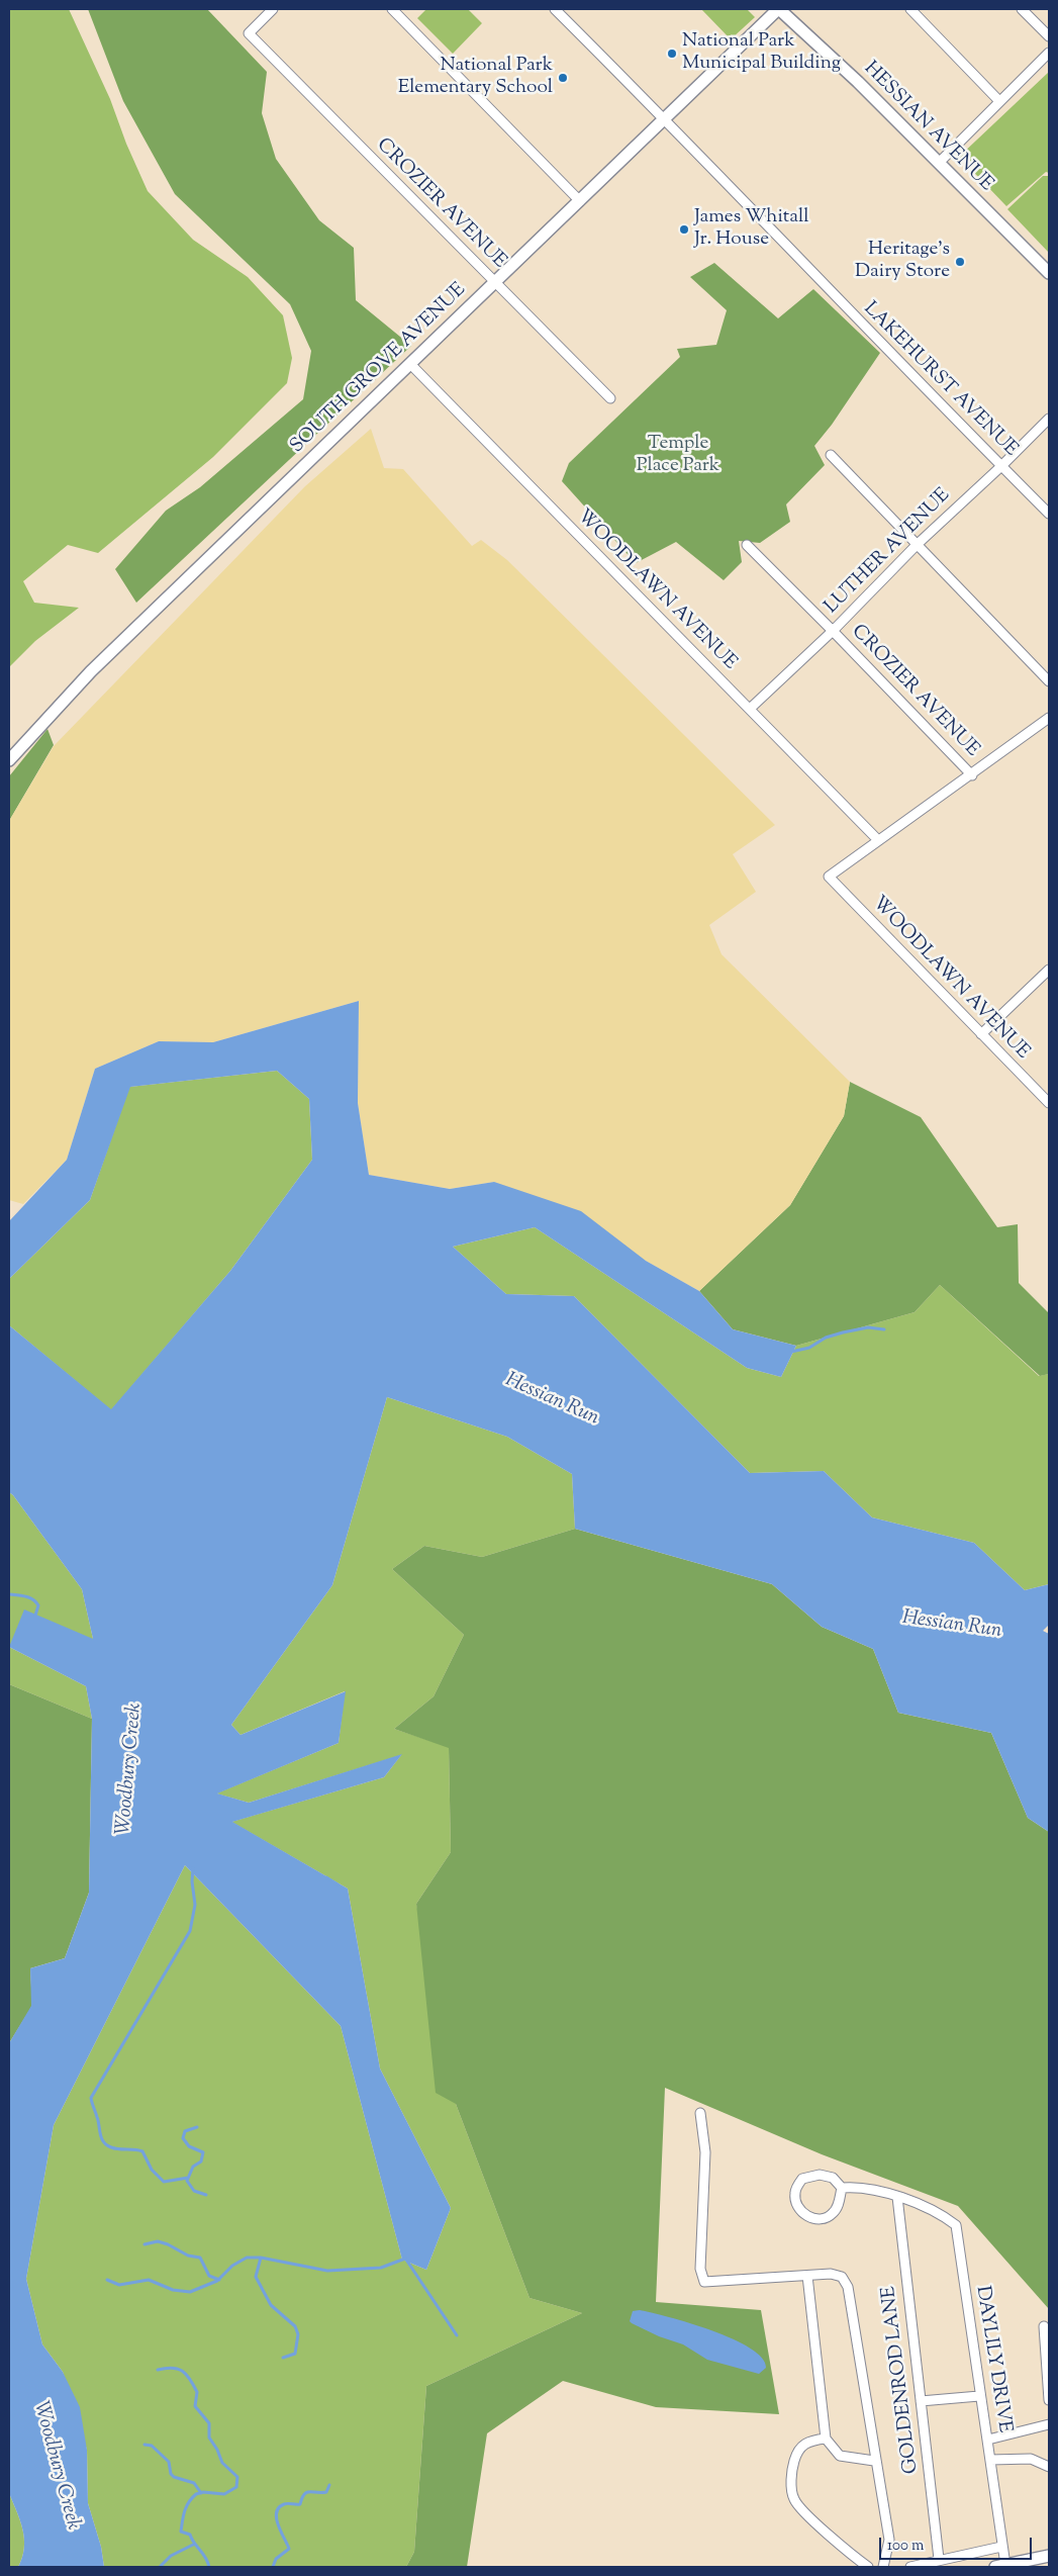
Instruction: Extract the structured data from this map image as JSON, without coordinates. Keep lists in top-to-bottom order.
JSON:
{
  "streets": {
    "main road": ["HESSIAN AVENUE", "SOUTH GROVE AVENUE"],
    "street": [
      "CROZIER AVENUE",
      "LAKEHURST AVENUE",
      "LUTHER AVENUE",
      "WOODLAWN AVENUE",
      "DAYLILY DRIVE",
      "GOLDENROD LANE"
    ]
  },
  "crossings": [
    ["HESSIAN AVENUE", "SOUTH GROVE AVENUE"],
    ["CROZIER AVENUE", "SOUTH GROVE AVENUE"],
    ["CROZIER AVENUE", "LUTHER AVENUE"],
    ["SOUTH GROVE AVENUE", "LAKEHURST AVENUE"],
    ["SOUTH GROVE AVENUE", "WOODLAWN AVENUE"],
    ["LAKEHURST AVENUE", "LUTHER AVENUE"],
    ["LUTHER AVENUE", "WOODLAWN AVENUE"],
    ["DAYLILY DRIVE", "GOLDENROD LANE"]
  ],
  "water": ["Hessian Run", "Woodbury Creek"],
  "parks": ["Temple Place Park"],
  "places": [
    "National Park Municipal Building",
    "National Park Elementary School",
    "James Whitall Jr. House",
    "Heritage's Dairy Store"
  ],
  "scale_bar": "100 m"
}
